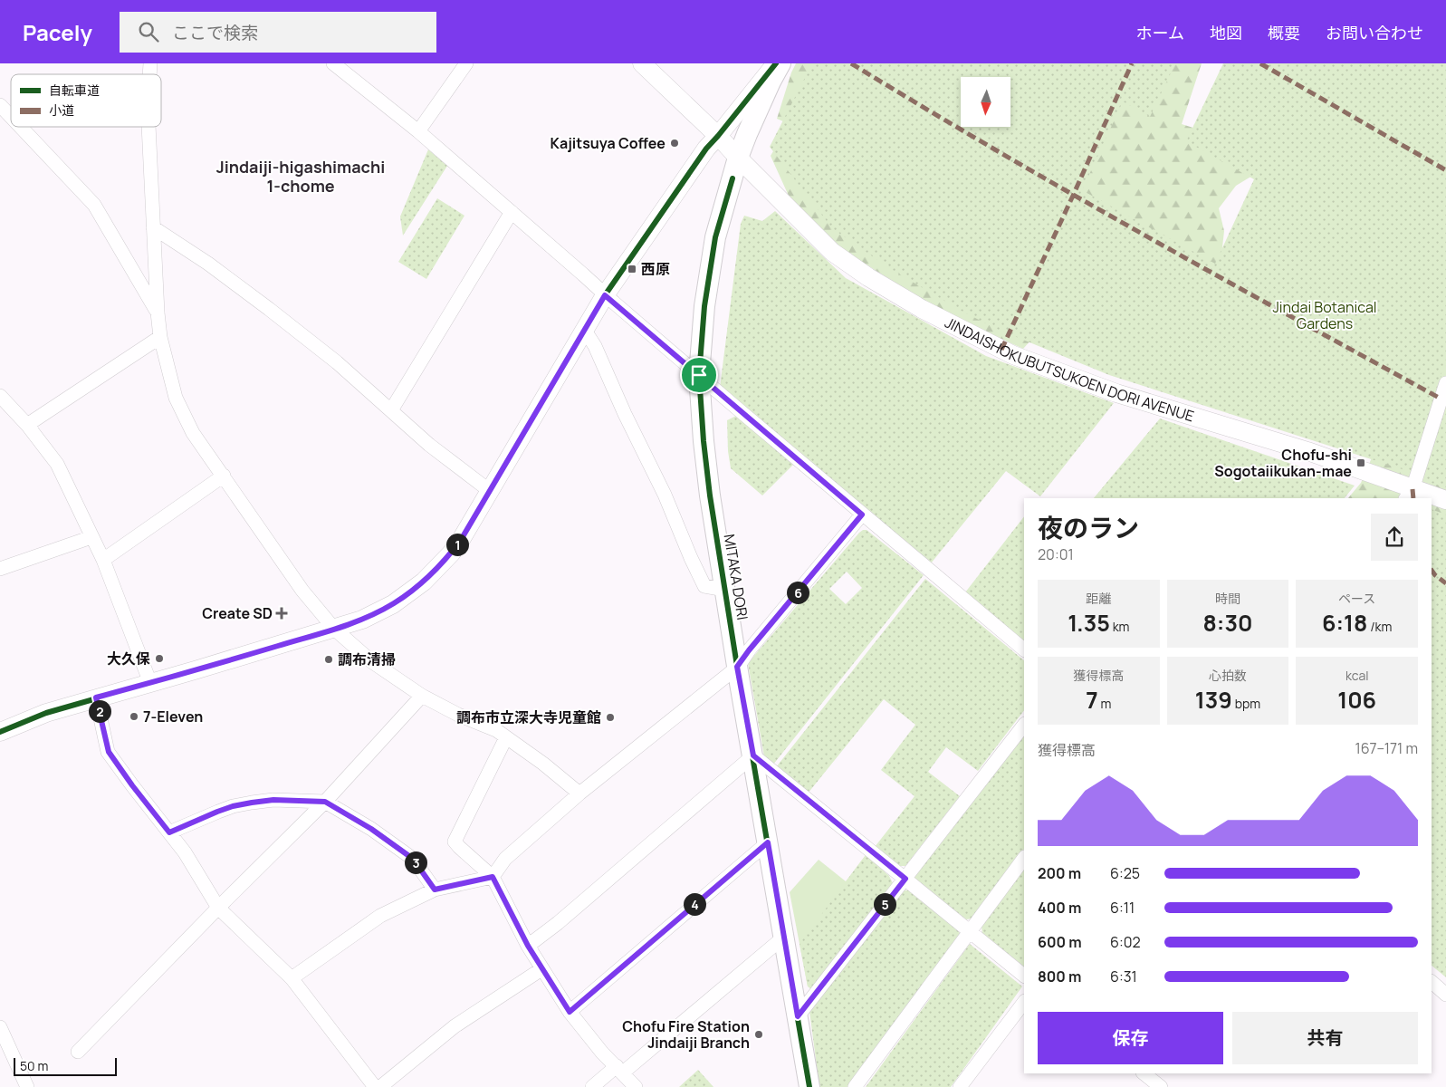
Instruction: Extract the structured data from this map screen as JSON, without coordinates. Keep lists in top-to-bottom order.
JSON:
{
  "streets": {
    "main road": ["MITAKA DORI"],
    "street": ["JINDAISHOKUBUTSUKOEN DORI AVENUE"]
  },
  "crossings": [
    ["JINDAISHOKUBUTSUKOEN DORI AVENUE", "MITAKA DORI"]
  ],
  "districts": ["Jindaiji-higashimachi 1-chome"],
  "parks": ["Jindai Botanical Gardens"],
  "places": {
    "other": [
      "Kajitsuya Coffee",
      "大久保",
      "調布清掃",
      "7-Eleven",
      "調布市立深大寺児童館",
      "Chofu Fire Station Jindaiji Branch"
    ],
    "transit": ["西原", "Chofu-shi Sogotaiikukan-mae"],
    "health": ["Create SD"]
  },
  "legend": ["自転車道", "小道"],
  "scale_bar": "50 m",
  "north": "bottom",
  "page": {
    "header": "Pacely",
    "search": "ここで検索",
    "nav": [
      "ホーム",
      "地図",
      "概要",
      "お問い合わせ"
    ],
    "heading": ["夜のラン", "20:01"],
    "pins": [
      "1",
      "6",
      "2",
      "3",
      "4",
      "5"
    ],
    "stats": [
      ["距離", "1.35 km"],
      ["時間", "8:30"],
      ["ペース", "6:18 /km"],
      ["獲得標高", "7 m"],
      ["心拍数", "139 bpm"],
      ["kcal", "106"]
    ],
    "chart": ["獲得標高", "167–171 m"],
    "list": [
      {
        "name": "200 m",
        "note": "6:25"
      },
      {
        "name": "400 m",
        "note": "6:11"
      },
      {
        "name": "600 m",
        "note": "6:02"
      },
      {
        "name": "800 m",
        "note": "6:31"
      }
    ],
    "buttons": ["保存", "共有"],
    "scale": "50 m"
  }
}
